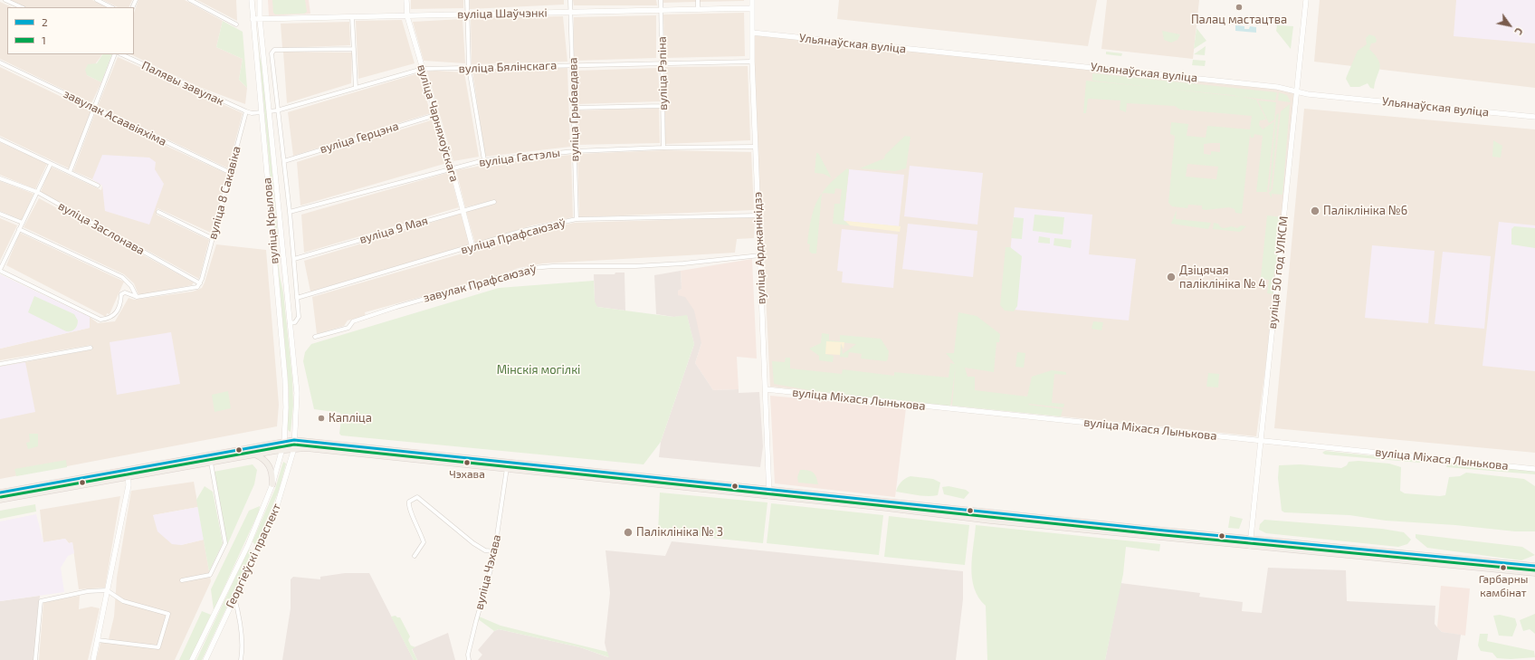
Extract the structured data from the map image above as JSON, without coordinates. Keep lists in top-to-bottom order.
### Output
{
  "streets": {
    "main road": [
      "вуліца Шаўчэнкі",
      "Ульянаўская вуліца",
      "вуліца Чарняхоўскага",
      "вуліца Крылова",
      "вуліца Арджанікідзэ",
      "вуліца 50 год УЛКСМ",
      "вуліца Міхася Лынькова",
      "Георгіеўскі праспект"
    ],
    "street": [
      "вуліца Бялінскага",
      "вуліца Рэпіна",
      "Палявы завулак",
      "вуліца Грыбаедава",
      "завулак Асаавіяхіма",
      "вуліца Герцэна",
      "вуліца Гастэлы",
      "вуліца 8 Сакавіка",
      "вуліца Заслонава",
      "вуліца 9 Мая",
      "вуліца Прафсаюзаў",
      "завулак Прафсаюзаў",
      "вуліца Чэхава"
    ]
  },
  "crossings": [
    ["вуліца Шаўчэнкі", "вуліца Рэпіна"],
    ["вуліца Шаўчэнкі", "вуліца Грыбаедава"],
    ["вуліца Шаўчэнкі", "вуліца Чарняхоўскага"],
    ["вуліца Шаўчэнкі", "вуліца Крылова"],
    ["вуліца Шаўчэнкі", "вуліца Арджанікідзэ"],
    ["Ульянаўская вуліца", "вуліца Арджанікідзэ"],
    ["Ульянаўская вуліца", "вуліца 50 год УЛКСМ"],
    ["вуліца Бялінскага", "вуліца Рэпіна"],
    ["вуліца Бялінскага", "вуліца Грыбаедава"],
    ["вуліца Бялінскага", "вуліца Чарняхоўскага"],
    ["вуліца Бялінскага", "вуліца Крылова"],
    ["вуліца Бялінскага", "вуліца Арджанікідзэ"],
    ["вуліца Рэпіна", "вуліца Гастэлы"],
    ["Палявы завулак", "вуліца 8 Сакавіка"],
    ["вуліца Грыбаедава", "вуліца Гастэлы"],
    ["вуліца Грыбаедава", "вуліца Прафсаюзаў"],
    ["завулак Асаавіяхіма", "вуліца 8 Сакавіка"],
    ["вуліца Чарняхоўскага", "вуліца Герцэна"],
    ["вуліца Чарняхоўскага", "вуліца Гастэлы"],
    ["вуліца Чарняхоўскага", "вуліца 9 Мая"],
    ["вуліца Чарняхоўскага", "вуліца Прафсаюзаў"],
    ["вуліца Гастэлы", "вуліца Арджанікідзэ"],
    ["вуліца 8 Сакавіка", "вуліца Заслонава"],
    ["вуліца Крылова", "Георгіеўскі праспект"],
    ["вуліца Прафсаюзаў", "вуліца Арджанікідзэ"],
    ["вуліца Арджанікідзэ", "завулак Прафсаюзаў"],
    ["вуліца Арджанікідзэ", "вуліца Міхася Лынькова"],
    ["вуліца 50 год УЛКСМ", "вуліца Міхася Лынькова"]
  ],
  "parks": ["Мінскія могілкі"],
  "places": [
    "Палац мастацтва",
    "Паліклініка №6",
    "Дзіцячая паліклініка № 4",
    "Капліца",
    "Чэхава",
    "Паліклініка № 3",
    "Гарбарны камбінат"
  ],
  "lines": ["transit line 2", "transit line 1"],
  "legend": ["2", "1"],
  "north": "bottom right"
}
